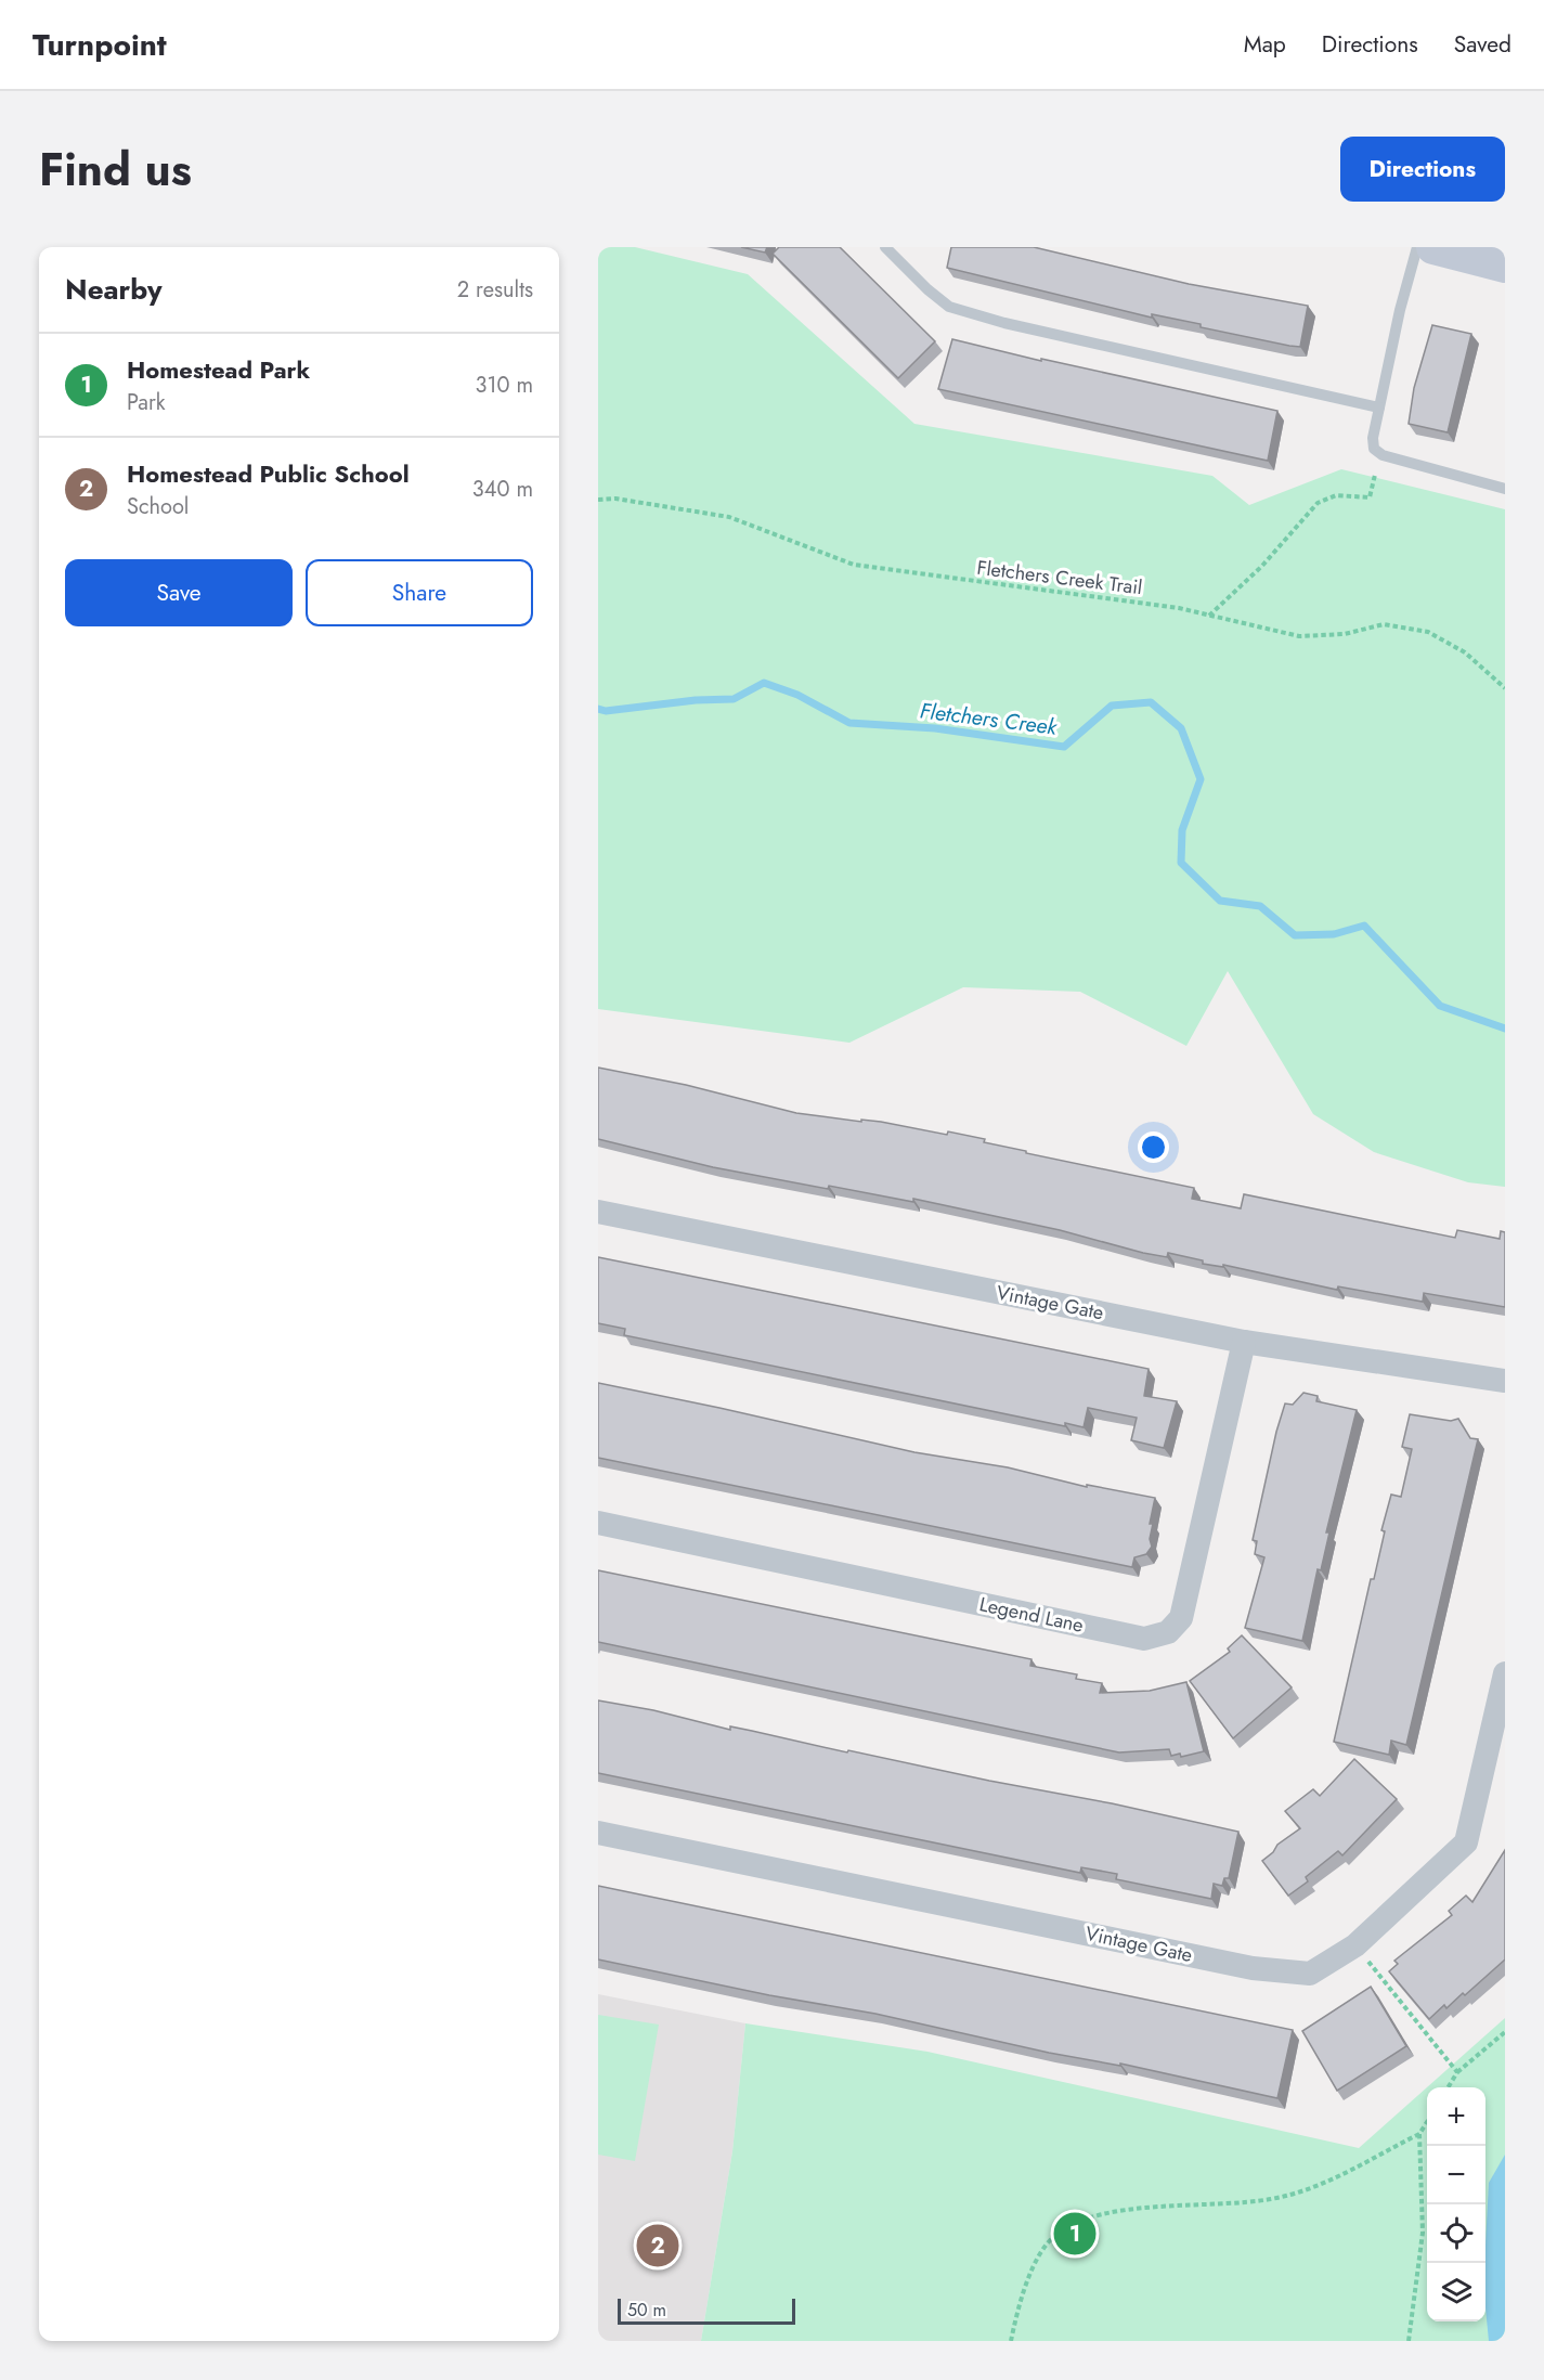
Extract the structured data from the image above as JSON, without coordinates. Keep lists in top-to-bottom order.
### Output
{
  "streets": {
    "street": ["Vintage Gate", "Legend Lane"],
    "path": ["Fletchers Creek Trail"]
  },
  "crossings": [
    ["Vintage Gate", "Legend Lane"]
  ],
  "water": ["Fletchers Creek"],
  "scale_bar": "50 m",
  "page": {
    "header": "Turnpoint",
    "nav": ["Map", "Directions", "Saved"],
    "title": "Find us",
    "buttons": [
      "Directions",
      ["Save", "Share"]
    ],
    "heading": ["Nearby", "2 results"],
    "list": [
      {
        "mark": "1",
        "name": "Homestead Park",
        "note": "Park",
        "value": "310 m"
      },
      {
        "mark": "2",
        "name": "Homestead Public School",
        "note": "School",
        "value": "340 m"
      }
    ],
    "map_buttons": ["+", "−"],
    "pins": ["1", "2"],
    "scale": "50 m"
  }
}
